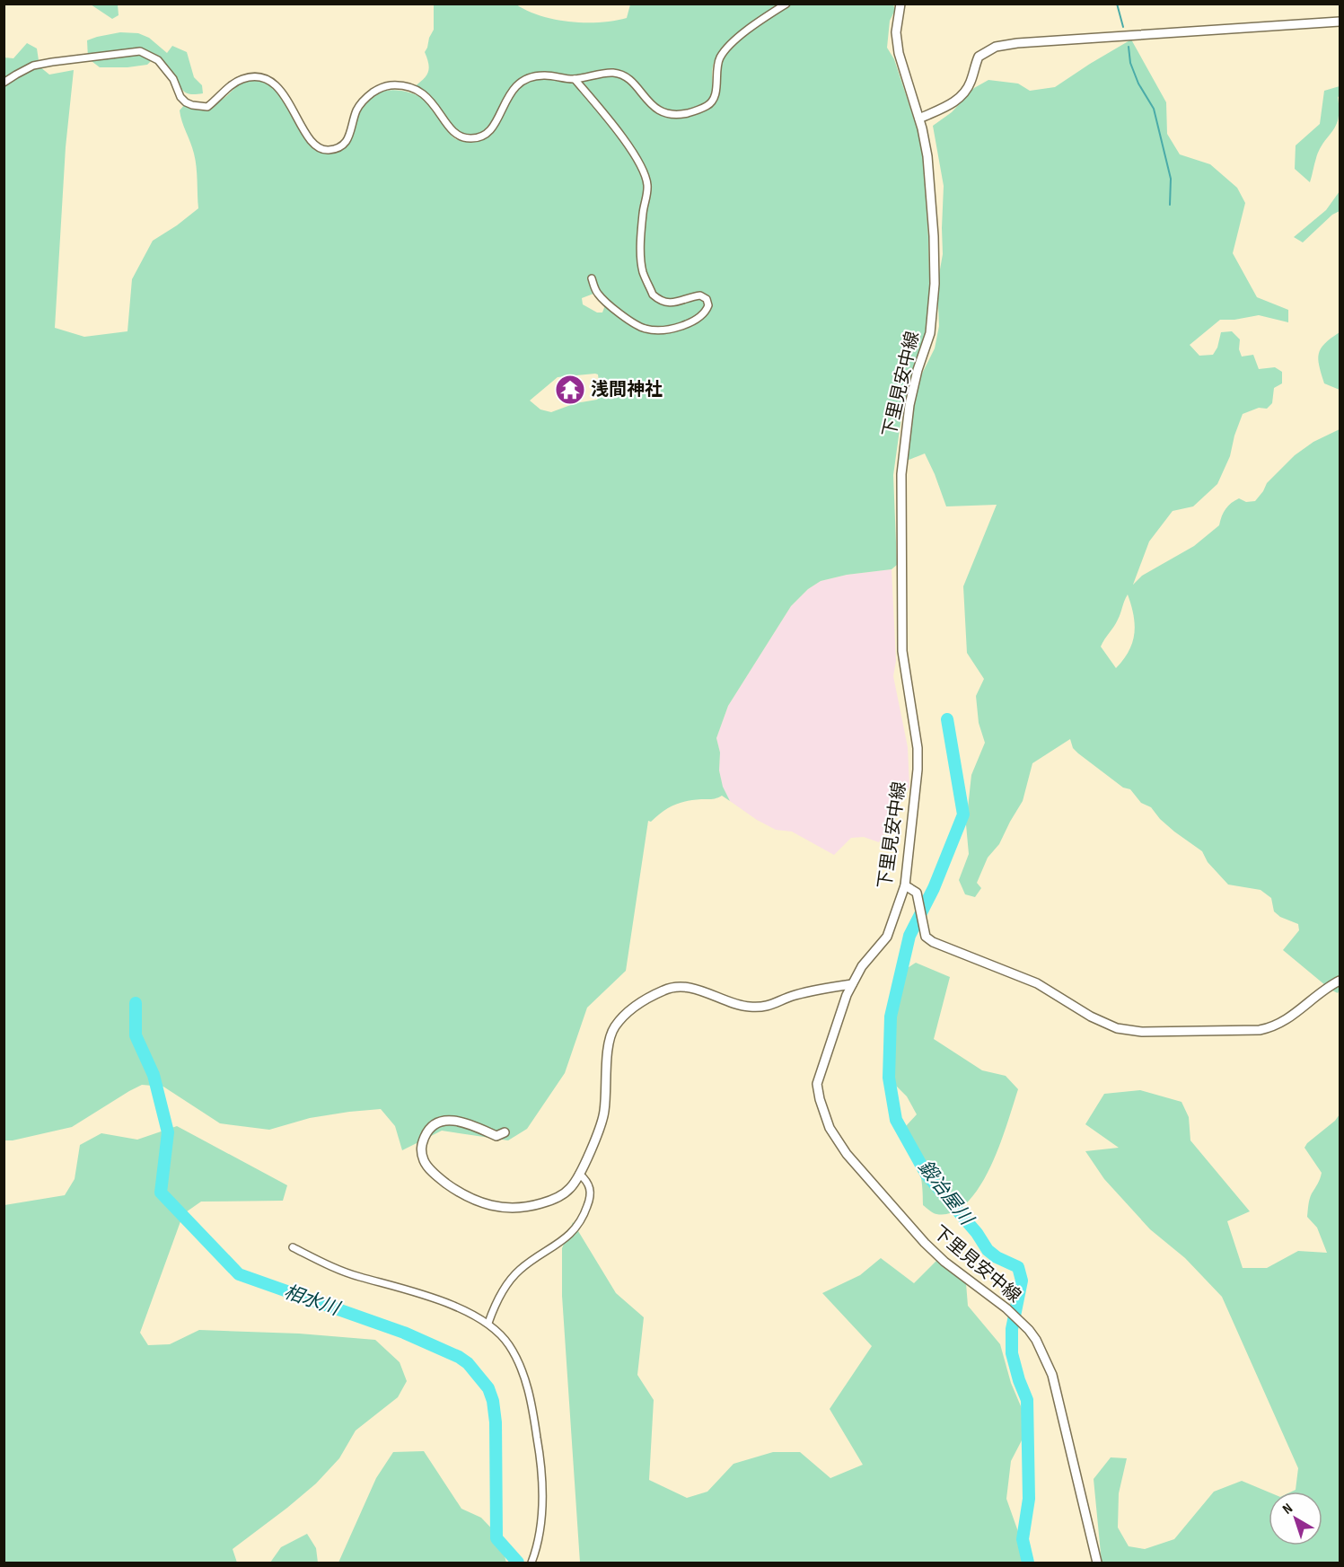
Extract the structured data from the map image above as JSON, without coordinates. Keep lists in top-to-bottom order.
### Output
{
  "streets": {
    "main road": ["下里見安中線"]
  },
  "water": ["鍛冶屋川", "相水川"],
  "places": {
    "temple": ["浅間神社"]
  },
  "north": "top left"
}
